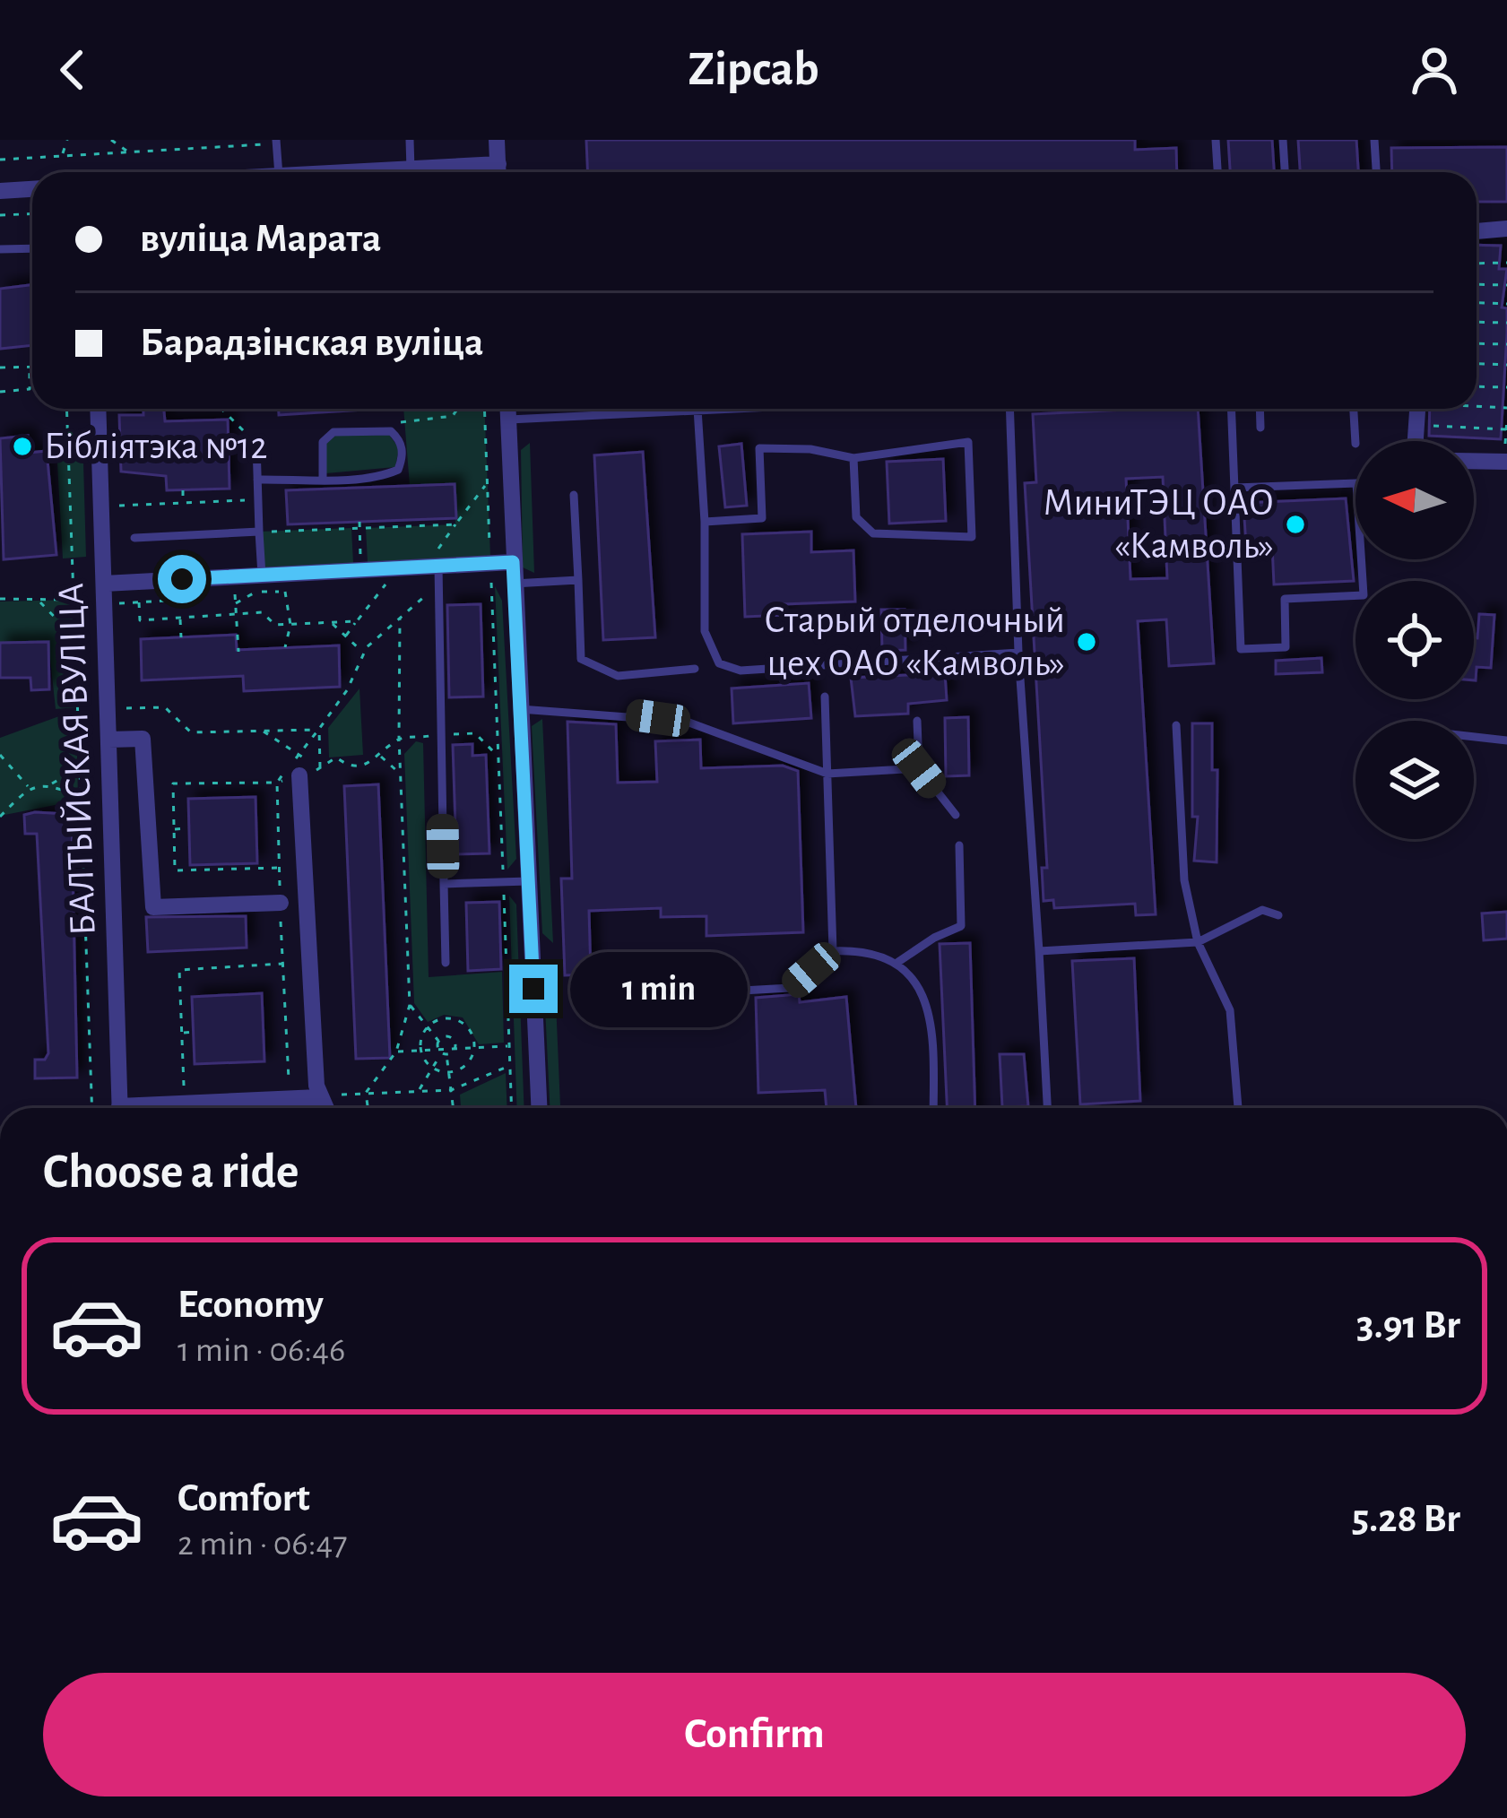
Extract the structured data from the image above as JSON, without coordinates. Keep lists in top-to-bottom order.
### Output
{
  "streets": {
    "street": ["БАЛТЫЙСКАЯ ВУЛІЦА"]
  },
  "places": ["Бібліятэка №12", "МиниТЭЦ ОАО «Камволь»", "Старый отделочный цех ОАО «Камволь»"],
  "north": "left",
  "page": {
    "header": "Zipcab",
    "banner": ["вуліца Марата", "Барадзінская вуліца"],
    "bubble": "1 min",
    "heading": "Choose a ride",
    "list": [
      {
        "name": "Economy",
        "note": "1 min · 06:46",
        "value": "3.91 Br"
      },
      {
        "name": "Comfort",
        "note": "2 min · 06:47",
        "value": "5.28 Br"
      }
    ],
    "buttons": "Confirm"
  }
}
